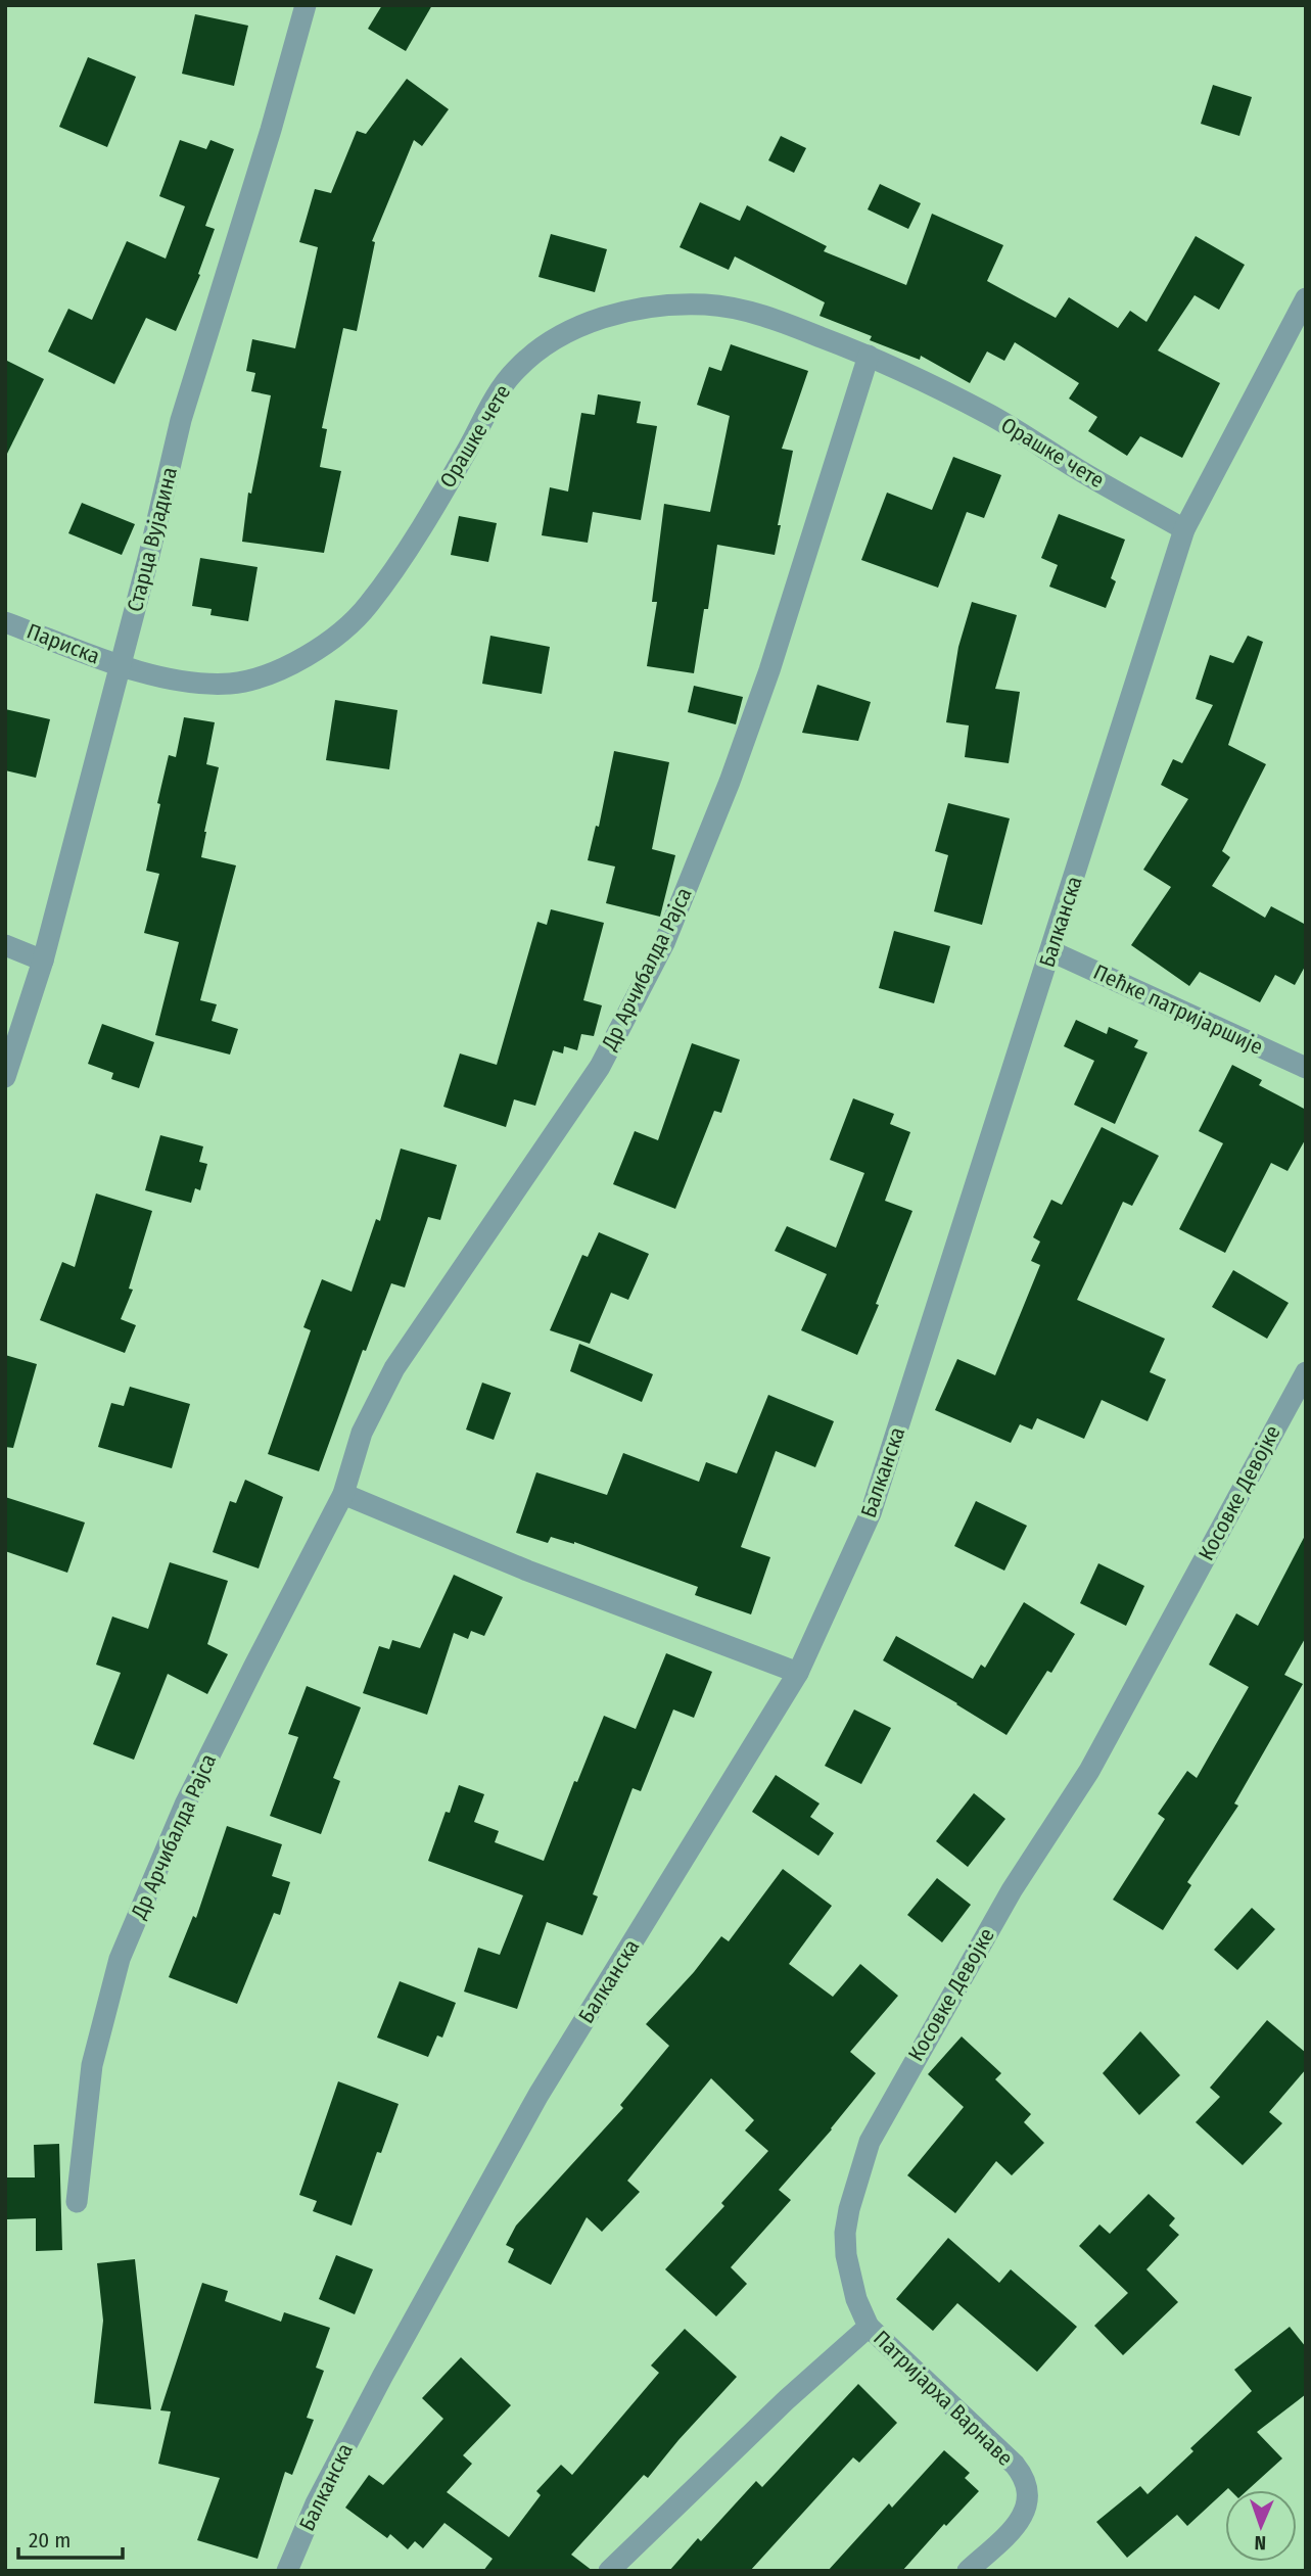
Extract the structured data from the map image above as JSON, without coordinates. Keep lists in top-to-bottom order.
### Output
{
  "streets": {
    "street": [
      "Орашке чете",
      "Старца Вујадина",
      "Париска",
      "Балканска",
      "Др Арчибалда Рајса",
      "Пећке патријаршије",
      "Косовке Девојке",
      "Патријарха Варнаве"
    ]
  },
  "crossings": [
    ["Орашке чете", "Старца Вујадина"],
    ["Орашке чете", "Париска"],
    ["Орашке чете", "Балканска"],
    ["Орашке чете", "Др Арчибалда Рајса"],
    ["Старца Вујадина", "Париска"],
    ["Балканска", "Пећке патријаршије"],
    ["Косовке Девојке", "Патријарха Варнаве"]
  ],
  "scale_bar": "20 m",
  "north": "bottom"
}
